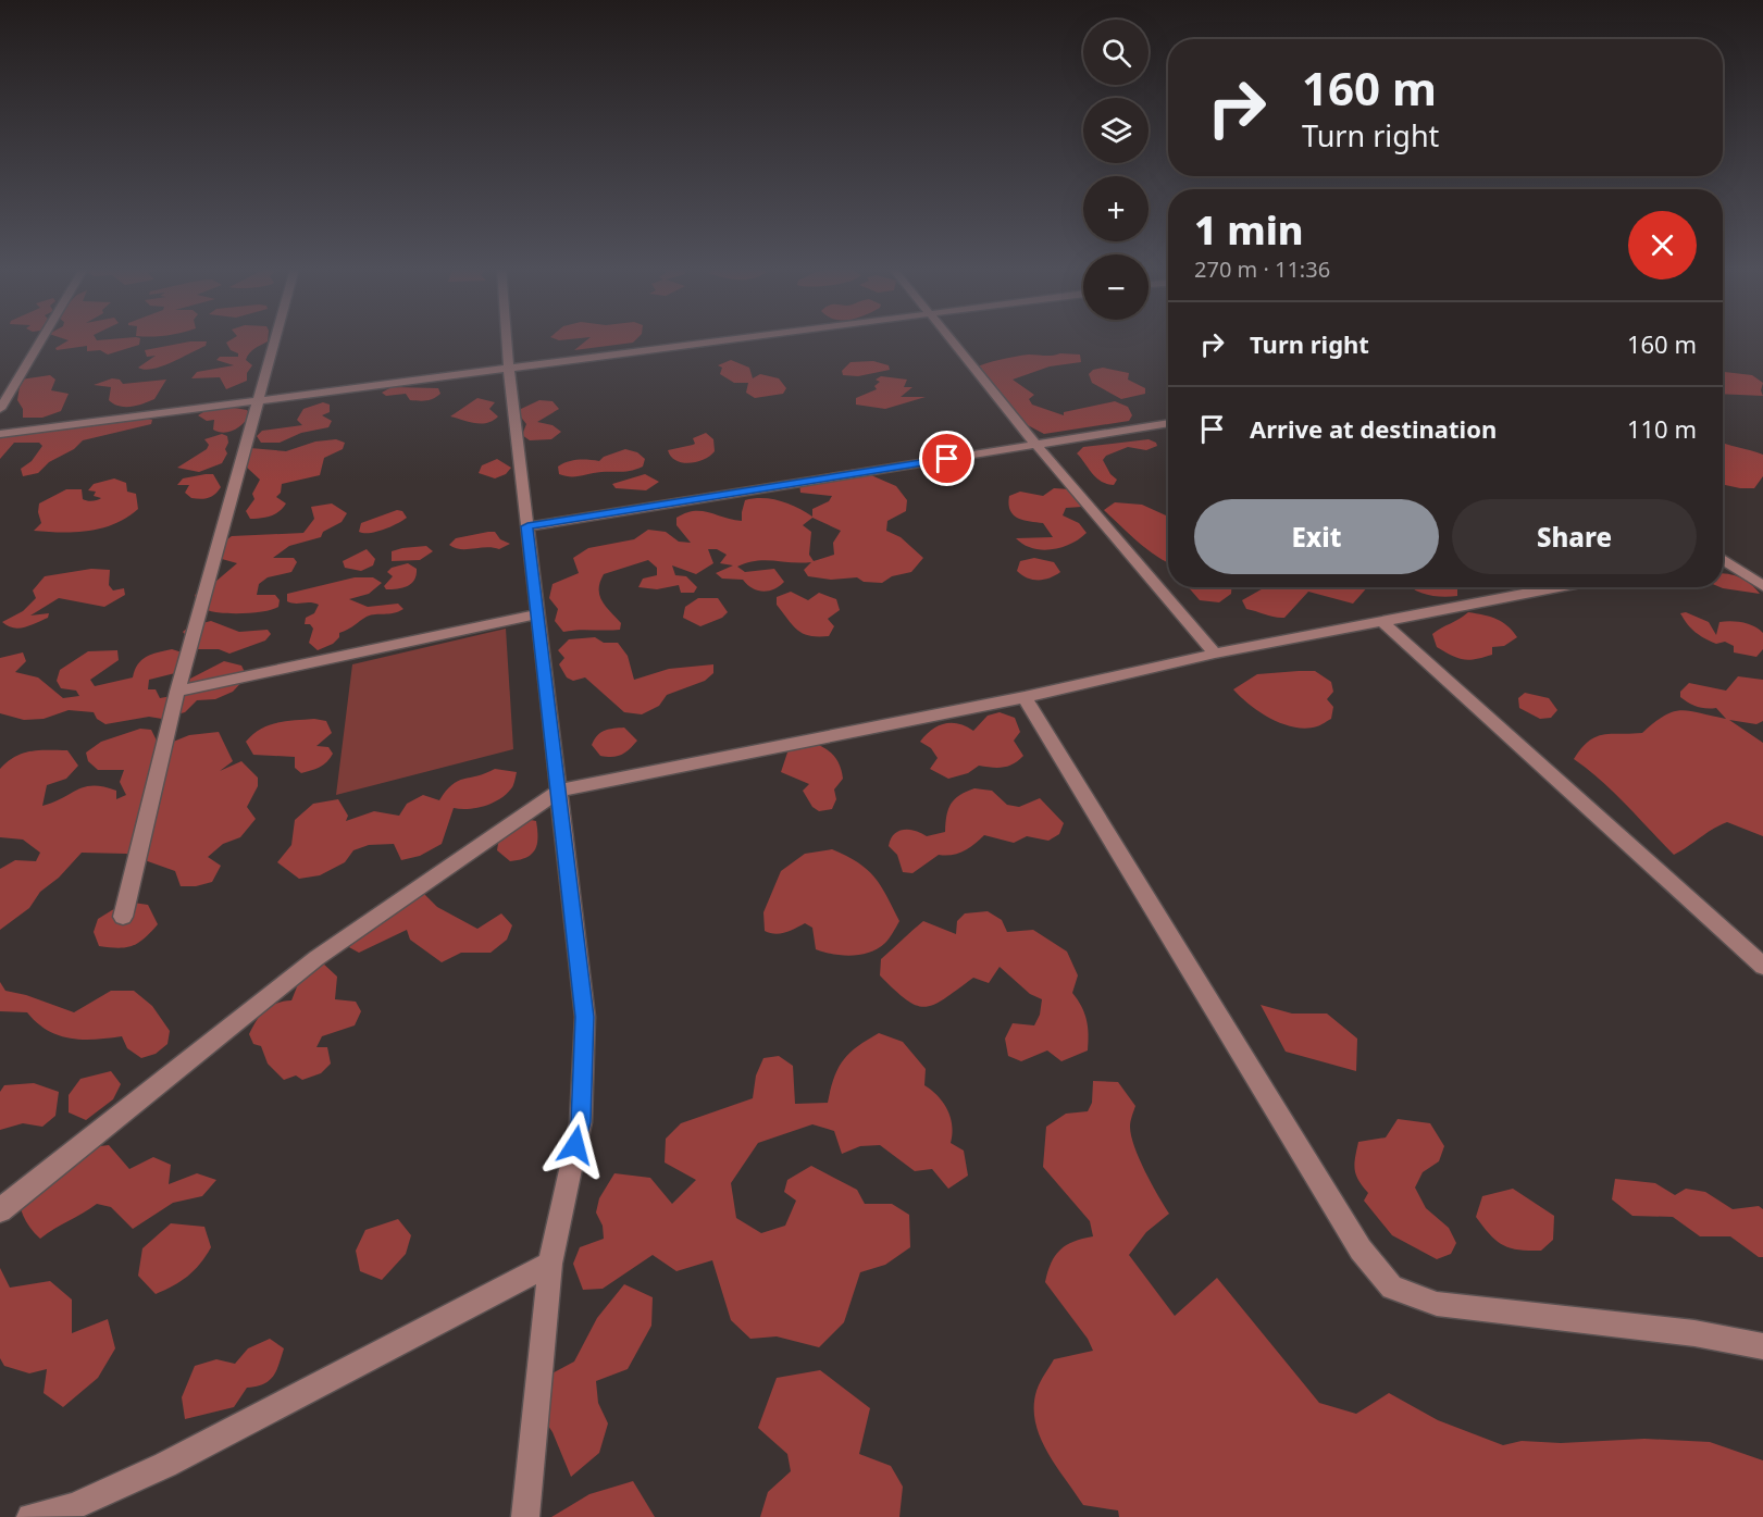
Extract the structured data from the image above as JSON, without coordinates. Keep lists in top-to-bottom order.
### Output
{
  "page": {
    "map_buttons": ["+", "−"],
    "turn": ["160 m", "Turn right"],
    "heading": ["1 min", "270 m · 11:36"],
    "list": [
      {
        "name": "Turn right",
        "value": "160 m"
      },
      {
        "name": "Arrive at destination",
        "value": "110 m"
      }
    ],
    "buttons": ["Exit", "Share"]
  }
}
